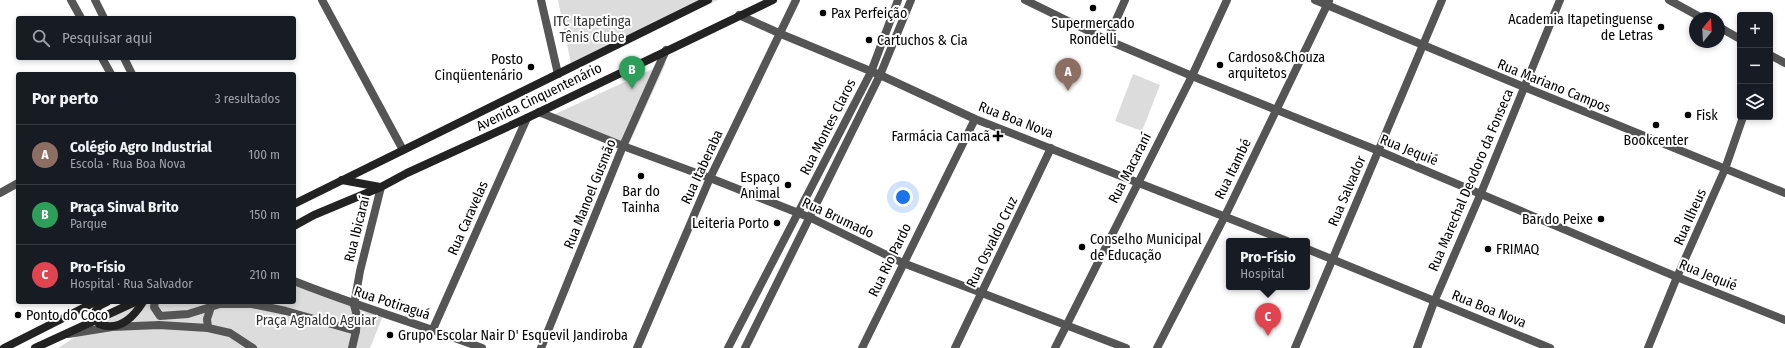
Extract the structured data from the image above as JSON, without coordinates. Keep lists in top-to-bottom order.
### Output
{
  "streets": {
    "main road": ["Avenida Cinquentenário"],
    "street": [
      "Rua Mariano Campos",
      "Rua Boa Nova",
      "Rua Montes Claros",
      "Rua Jequié",
      "Rua Itaberaba",
      "Rua Macaraní",
      "Rua Itambé",
      "Rua Marechal Deodoro da Fonseca",
      "Rua Salvador",
      "Rua Manoel Gusmão",
      "Rua Ilheus",
      "Rua Caravelas",
      "Rua Brumado",
      "Rua Ibicaraí",
      "Rua Osvaldo Cruz",
      "Rua Rio Pardo",
      "Rua Potiraguá"
    ]
  },
  "crossings": [
    ["Rua Mariano Campos", "Rua Itambé"],
    ["Rua Mariano Campos", "Rua Marechal Deodoro da Fonseca"],
    ["Rua Mariano Campos", "Rua Salvador"],
    ["Rua Mariano Campos", "Rua Ilheus"],
    ["Avenida Cinquentenário", "Rua Boa Nova"],
    ["Avenida Cinquentenário", "Rua Manoel Gusmão"],
    ["Avenida Cinquentenário", "Rua Caravelas"],
    ["Avenida Cinquentenário", "Rua Brumado"],
    ["Avenida Cinquentenário", "Rua Ibicaraí"],
    ["Rua Boa Nova", "Rua Montes Claros"],
    ["Rua Boa Nova", "Rua Itaberaba"],
    ["Rua Boa Nova", "Rua Macaraní"],
    ["Rua Boa Nova", "Rua Itambé"],
    ["Rua Boa Nova", "Rua Marechal Deodoro da Fonseca"],
    ["Rua Boa Nova", "Rua Salvador"],
    ["Rua Boa Nova", "Rua Osvaldo Cruz"],
    ["Rua Boa Nova", "Rua Rio Pardo"],
    ["Rua Montes Claros", "Rua Brumado"],
    ["Rua Jequié", "Rua Macaraní"],
    ["Rua Jequié", "Rua Itambé"],
    ["Rua Jequié", "Rua Marechal Deodoro da Fonseca"],
    ["Rua Jequié", "Rua Salvador"],
    ["Rua Jequié", "Rua Ilheus"],
    ["Rua Itaberaba", "Rua Brumado"],
    ["Rua Macaraní", "Rua Brumado"],
    ["Rua Manoel Gusmão", "Rua Brumado"],
    ["Rua Caravelas", "Rua Potiraguá"],
    ["Rua Brumado", "Rua Osvaldo Cruz"],
    ["Rua Brumado", "Rua Rio Pardo"],
    ["Rua Ibicaraí", "Rua Potiraguá"]
  ],
  "parks": ["ITC Itapetinga Tênis Clube", "Praça Agnaldo Aguiar"],
  "places": {
    "other": [
      "Supermercado Rondelli",
      "Pax Perfeição",
      "Academia Itapetinguense de Letras",
      "Cartuchos & Cia",
      "Cardoso&Chouza arquitetos",
      "Posto Cinqüentenário",
      "Fisk",
      "Bookcenter",
      "Bar do Tainha",
      "Espaço Animal",
      "Bar do Peixe",
      "Leiteria Porto",
      "Conselho Municipal de Educação",
      "FRIMAQ",
      "Ponto do Coco",
      "Grupo Escolar Nair D' Esquevil Jandiroba"
    ],
    "health": ["Farmácia Camacã"]
  },
  "north": "top",
  "page": {
    "map_buttons": ["+", "−"],
    "search": "Pesquisar aqui",
    "pins": ["B", "A", "C"],
    "heading": ["Por perto", "3 resultados"],
    "list": [
      {
        "mark": "A",
        "name": "Colégio Agro Industrial",
        "note": "Escola · Rua Boa Nova",
        "value": "100 m"
      },
      {
        "mark": "B",
        "name": "Praça Sinval Brito",
        "note": "Parque",
        "value": "150 m"
      },
      {
        "mark": "C",
        "name": "Pro-Físio",
        "note": "Hospital · Rua Salvador",
        "value": "210 m"
      }
    ],
    "popup": ["Pro-Físio", "Hospital"]
  }
}
